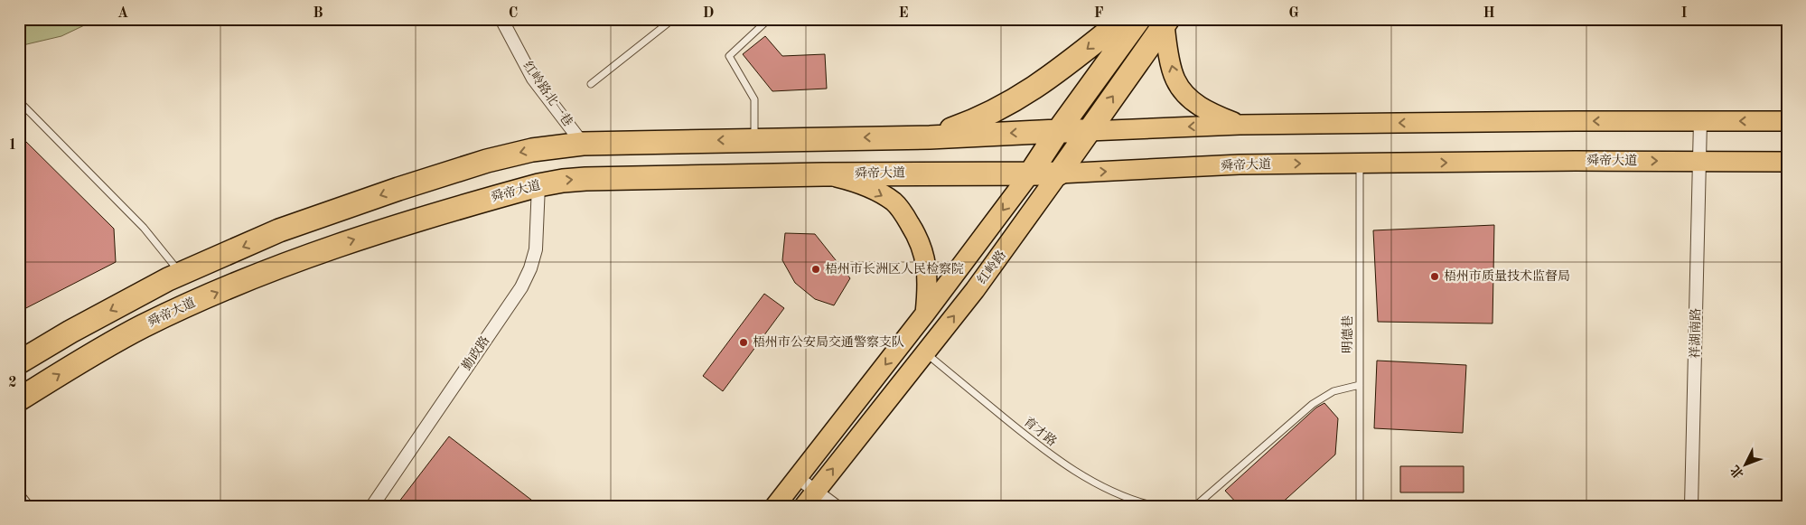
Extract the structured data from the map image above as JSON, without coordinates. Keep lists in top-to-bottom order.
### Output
{
  "streets": {
    "highway": ["舜帝大道", "红岭路"],
    "street": ["红岭路北一巷", "祥湖南路", "勤政路"],
    "lane": ["明德巷", "育才路"]
  },
  "crossings": [
    ["舜帝大道", "红岭路"],
    ["舜帝大道", "祥湖南路"],
    ["舜帝大道", "明德巷"],
    ["舜帝大道", "勤政路"],
    ["红岭路", "育才路"]
  ],
  "places": ["梧州市长洲区人民检察院", "梧州市质量技术监督局", "梧州市公安局交通警察支队"],
  "north": "bottom left",
  "grid": {
    "columns": [
      "A",
      "B",
      "C",
      "D",
      "E",
      "F",
      "G",
      "H",
      "I"
    ],
    "rows": ["1", "2"]
  }
}
